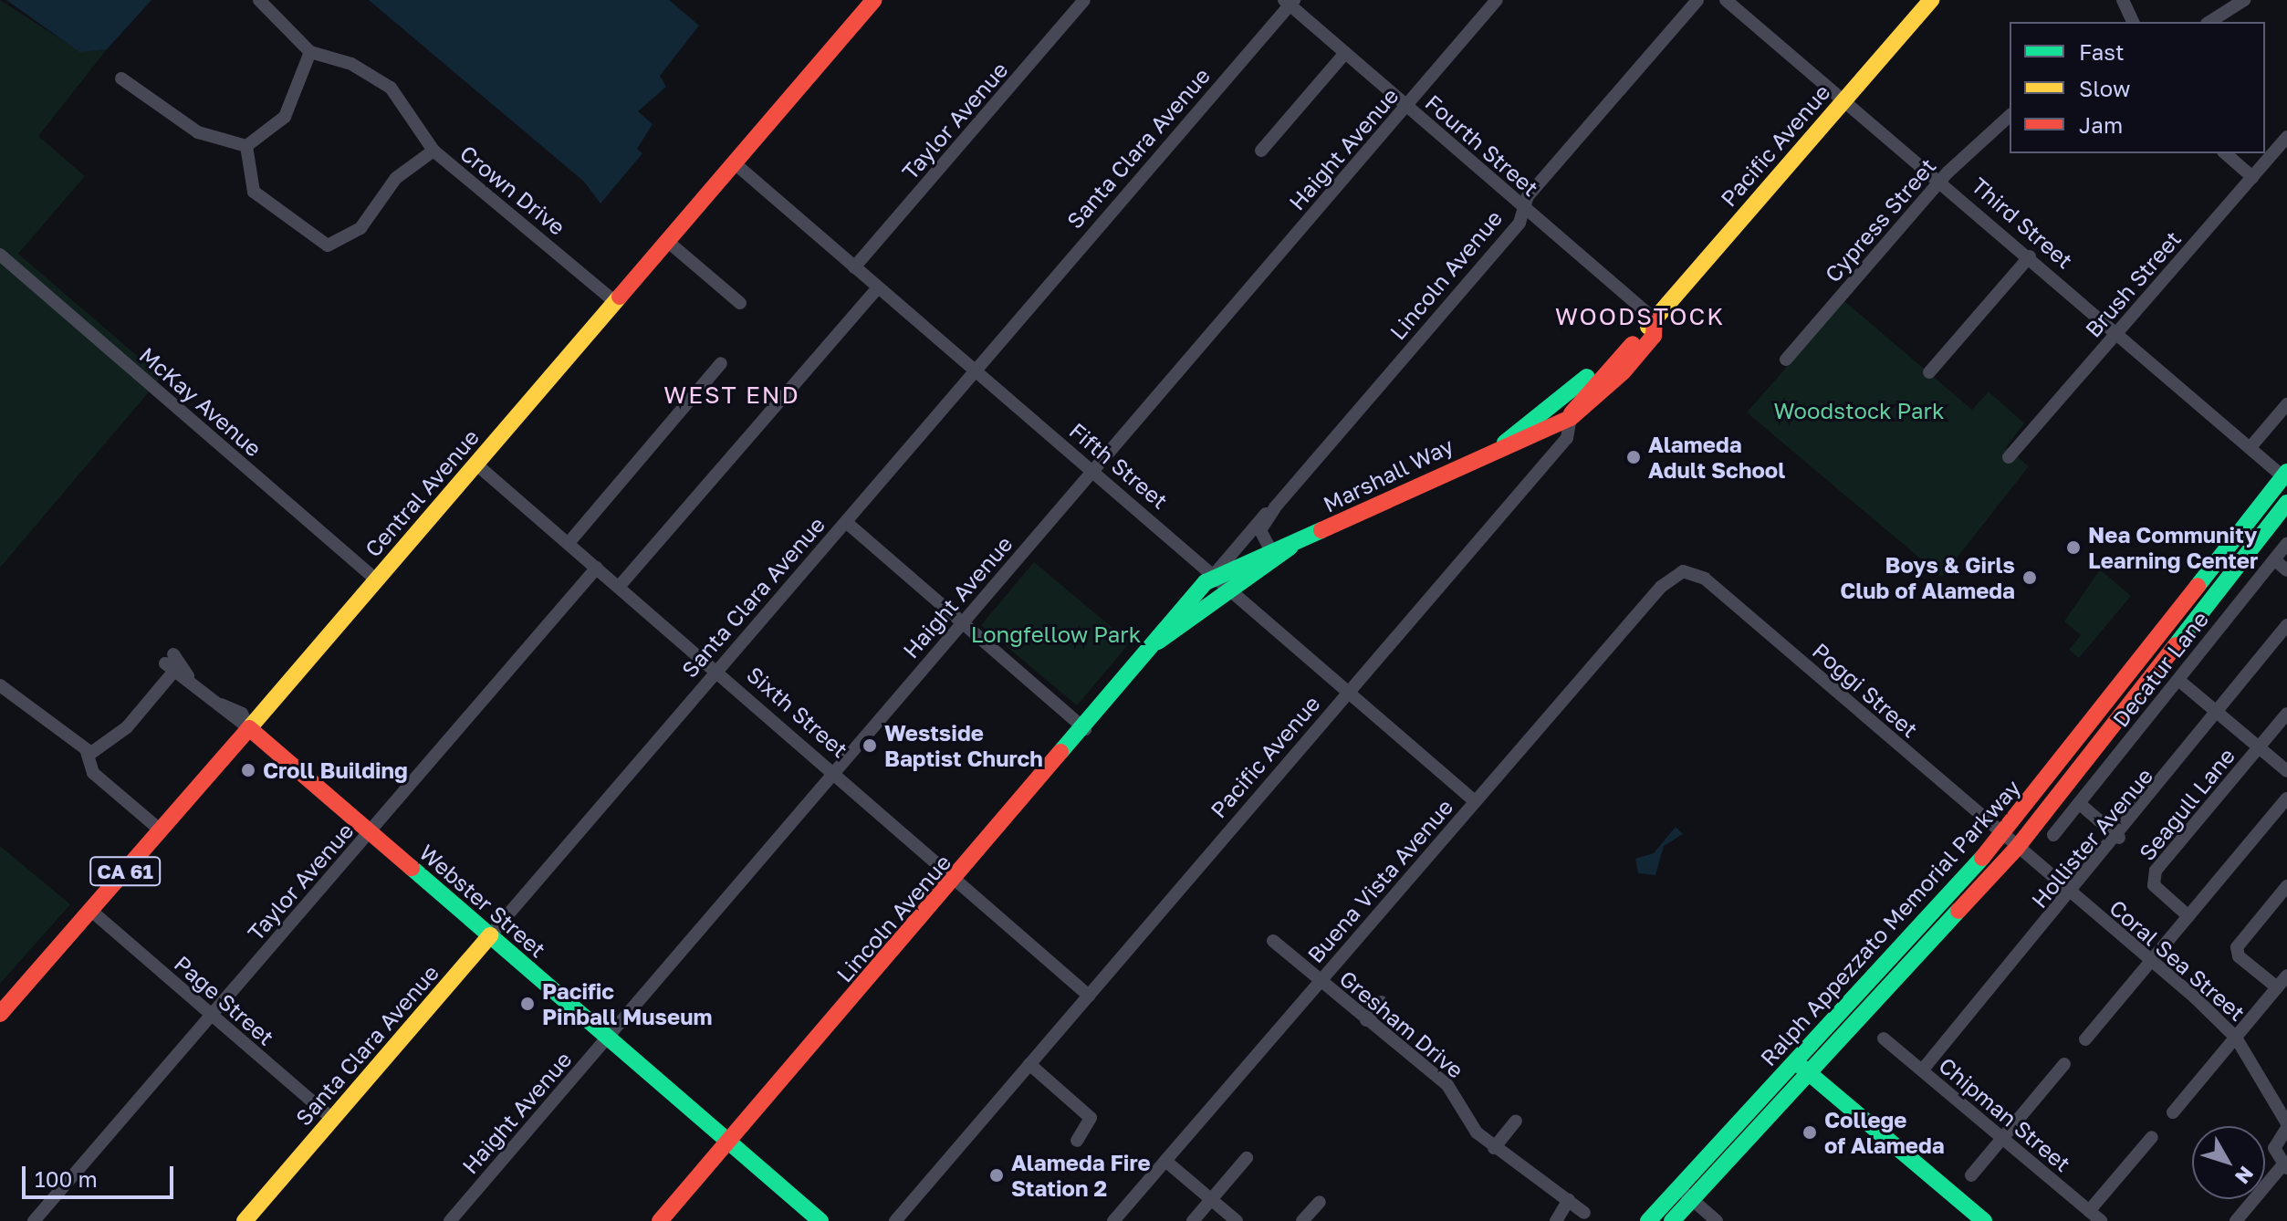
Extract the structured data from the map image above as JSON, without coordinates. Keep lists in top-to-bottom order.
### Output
{
  "streets": {
    "street": [
      "Taylor Avenue",
      "Fourth Street",
      "Pacific Avenue",
      "Santa Clara Avenue",
      "Haight Avenue",
      "Crown Drive",
      "Cypress Street",
      "Third Street",
      "Lincoln Avenue",
      "Brush Street",
      "McKay Avenue",
      "Fifth Street",
      "Marshall Way",
      "Central Avenue",
      "Decatur Lane",
      "Poggi Street",
      "Sixth Street",
      "Seagull Lane",
      "Hollister Avenue",
      "CA 61",
      "Buena Vista Avenue",
      "Webster Street",
      "Ralph Appezzato Memorial Parkway",
      "Coral Sea Street",
      "Page Street",
      "Gresham Drive",
      "Chipman Street"
    ]
  },
  "crossings": [
    ["Taylor Avenue", "Fifth Street"],
    ["Taylor Avenue", "Sixth Street"],
    ["Taylor Avenue", "Webster Street"],
    ["Taylor Avenue", "Page Street"],
    ["Fourth Street", "Pacific Avenue"],
    ["Fourth Street", "Santa Clara Avenue"],
    ["Fourth Street", "Haight Avenue"],
    ["Fourth Street", "Lincoln Avenue"],
    ["Pacific Avenue", "Third Street"],
    ["Pacific Avenue", "Fifth Street"],
    ["Pacific Avenue", "Marshall Way"],
    ["Pacific Avenue", "Sixth Street"],
    ["Santa Clara Avenue", "Fifth Street"],
    ["Santa Clara Avenue", "Sixth Street"],
    ["Santa Clara Avenue", "Webster Street"],
    ["Santa Clara Avenue", "Page Street"],
    ["Haight Avenue", "Fifth Street"],
    ["Haight Avenue", "Sixth Street"],
    ["Haight Avenue", "Webster Street"],
    ["Crown Drive", "Central Avenue"],
    ["Cypress Street", "Third Street"],
    ["Third Street", "Brush Street"],
    ["Third Street", "Ralph Appezzato Memorial Parkway"],
    ["Lincoln Avenue", "Fifth Street"],
    ["Lincoln Avenue", "Marshall Way"],
    ["Lincoln Avenue", "Sixth Street"],
    ["Lincoln Avenue", "Webster Street"],
    ["McKay Avenue", "Central Avenue"],
    ["Fifth Street", "Marshall Way"],
    ["Fifth Street", "Central Avenue"],
    ["Fifth Street", "Buena Vista Avenue"],
    ["Central Avenue", "Sixth Street"],
    ["Central Avenue", "Webster Street"],
    ["Central Avenue", "Page Street"],
    ["Poggi Street", "Buena Vista Avenue"],
    ["Poggi Street", "Ralph Appezzato Memorial Parkway"],
    ["Poggi Street", "Coral Sea Street"],
    ["Hollister Avenue", "Coral Sea Street"],
    ["Hollister Avenue", "Chipman Street"],
    ["Buena Vista Avenue", "Gresham Drive"],
    ["Ralph Appezzato Memorial Parkway", "Coral Sea Street"]
  ],
  "districts": ["WOODSTOCK", "WEST END"],
  "parks": ["Woodstock Park", "Longfellow Park"],
  "places": [
    "Alameda Adult School",
    "Nea Community Learning Center",
    "Boys & Girls Club of Alameda",
    "Westside Baptist Church",
    "Croll Building",
    "Pacific Pinball Museum",
    "College of Alameda",
    "Alameda Fire Station 2"
  ],
  "legend": ["Fast", "Slow", "Jam"],
  "scale_bar": "100 m",
  "north": "bottom right"
}
